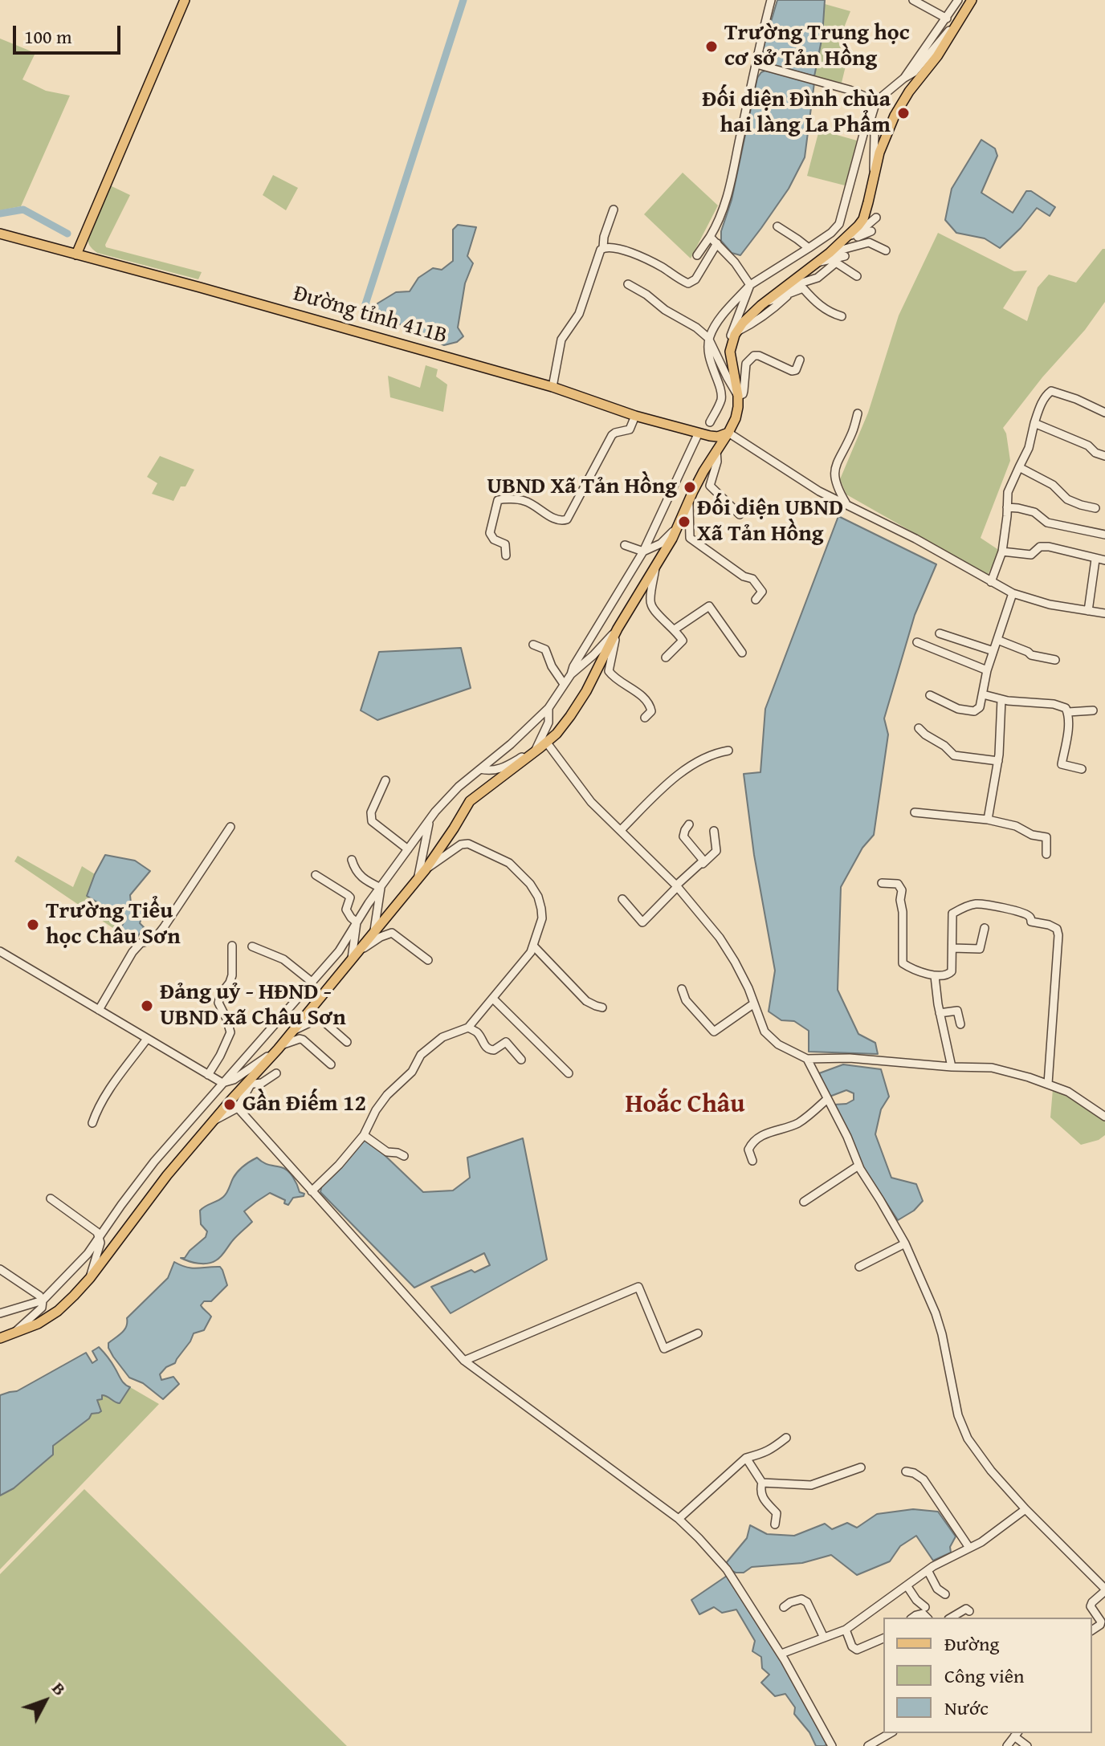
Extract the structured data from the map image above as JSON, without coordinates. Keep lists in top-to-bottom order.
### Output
{
  "streets": {
    "main road": ["Đường tỉnh 411B"]
  },
  "districts": ["Hoắc Châu"],
  "places": [
    "Trường Trung học cơ sở Tản Hồng",
    "Đối diện Đình chùa hai làng La Phẩm",
    "UBND Xã Tản Hồng",
    "Đối diện UBND Xã Tản Hồng",
    "Trường Tiểu học Châu Sơn",
    "Đảng uỷ - HĐND - UBND xã Châu Sơn",
    "Gần Điếm 12"
  ],
  "legend": ["Đường", "Công viên", "Nước"],
  "scale_bar": "100 m",
  "north": "top right"
}
